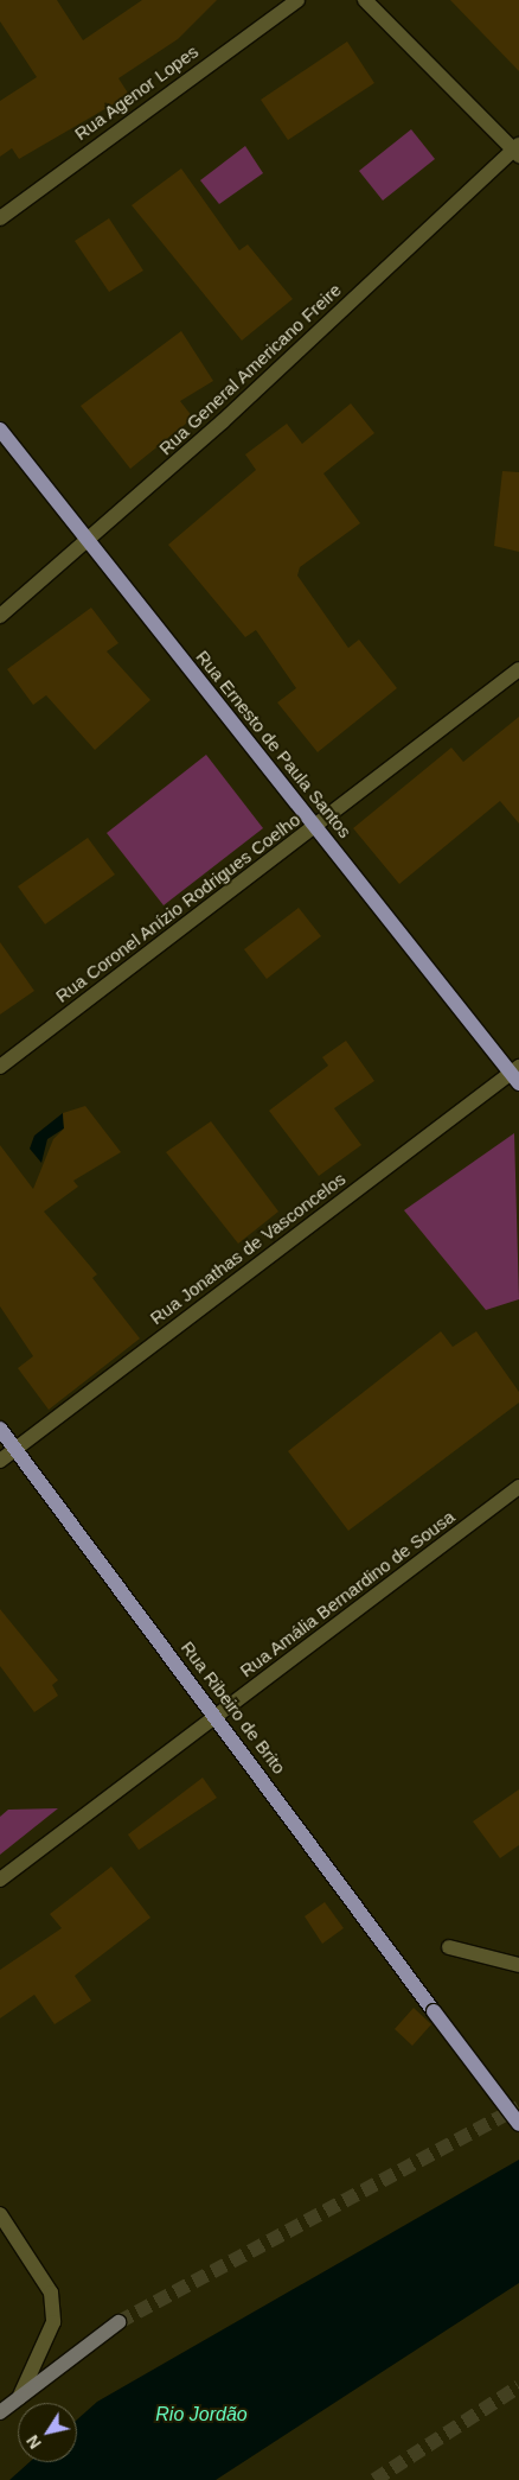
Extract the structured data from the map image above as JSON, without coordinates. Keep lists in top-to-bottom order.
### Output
{
  "streets": {
    "main road": ["Rua Ernesto de Paula Santos", "Rua Ribeiro de Brito"],
    "street": [
      "Rua Agenor Lopes",
      "Rua General Americano Freire",
      "Rua Coronel Anízio Rodrigues Coelho",
      "Rua Jonathas de Vasconcelos",
      "Rua Amália Bernardino de Sousa"
    ]
  },
  "crossings": [
    ["Rua General Americano Freire", "Rua Ernesto de Paula Santos"],
    ["Rua Ernesto de Paula Santos", "Rua Coronel Anízio Rodrigues Coelho"],
    ["Rua Ernesto de Paula Santos", "Rua Jonathas de Vasconcelos"],
    ["Rua Jonathas de Vasconcelos", "Rua Ribeiro de Brito"],
    ["Rua Amália Bernardino de Sousa", "Rua Ribeiro de Brito"]
  ],
  "water": ["Rio Jordão"],
  "north": "bottom left"
}
